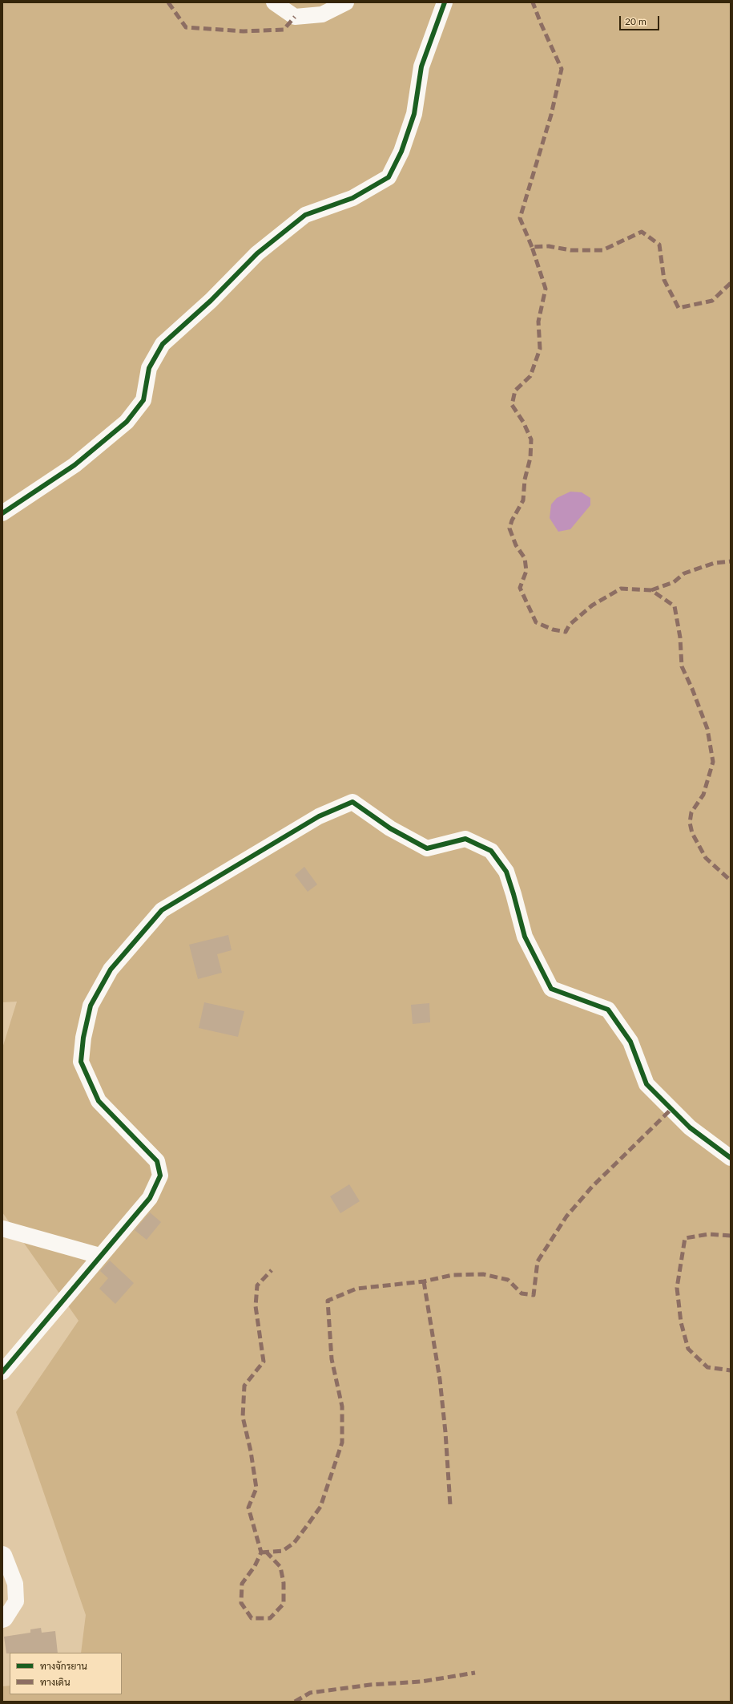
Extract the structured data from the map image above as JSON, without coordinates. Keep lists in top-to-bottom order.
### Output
{
  "legend": ["ทางจักรยาน", "ทางเดิน"],
  "scale_bar": "20 m"
}
